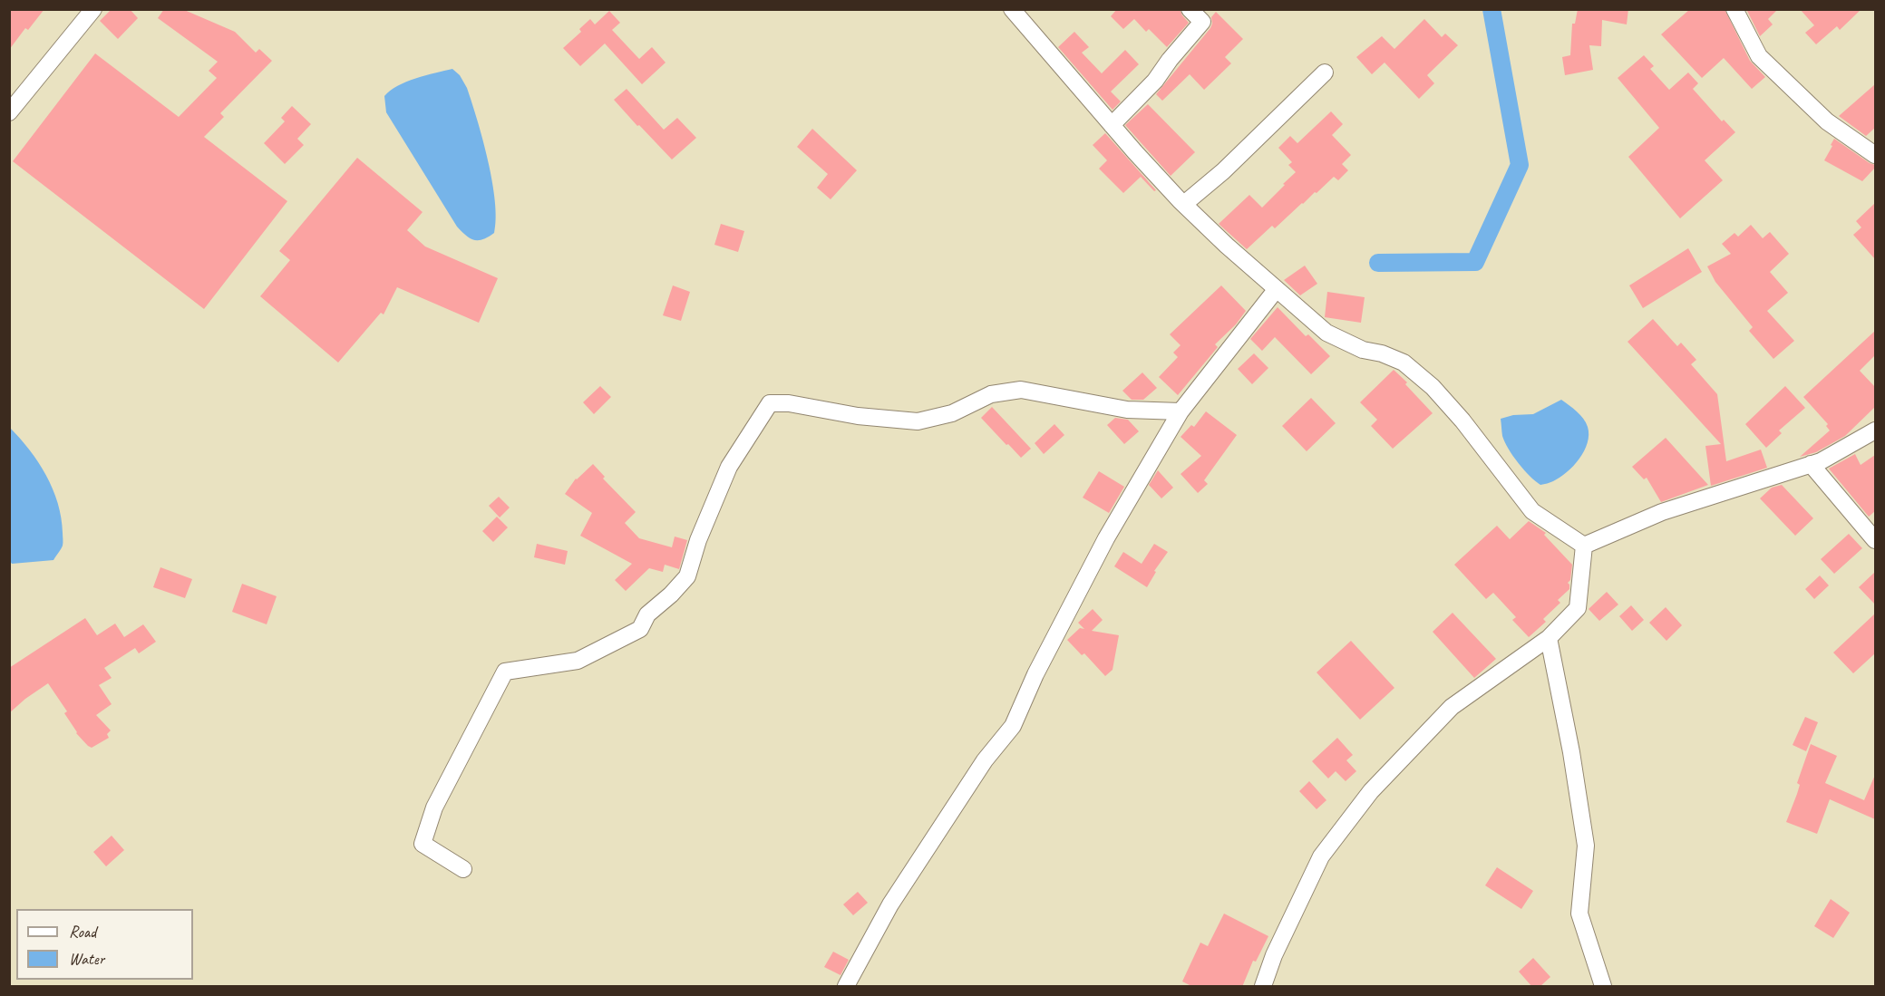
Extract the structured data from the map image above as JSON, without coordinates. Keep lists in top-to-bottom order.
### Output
{
  "legend": ["Road", "Water"]
}
